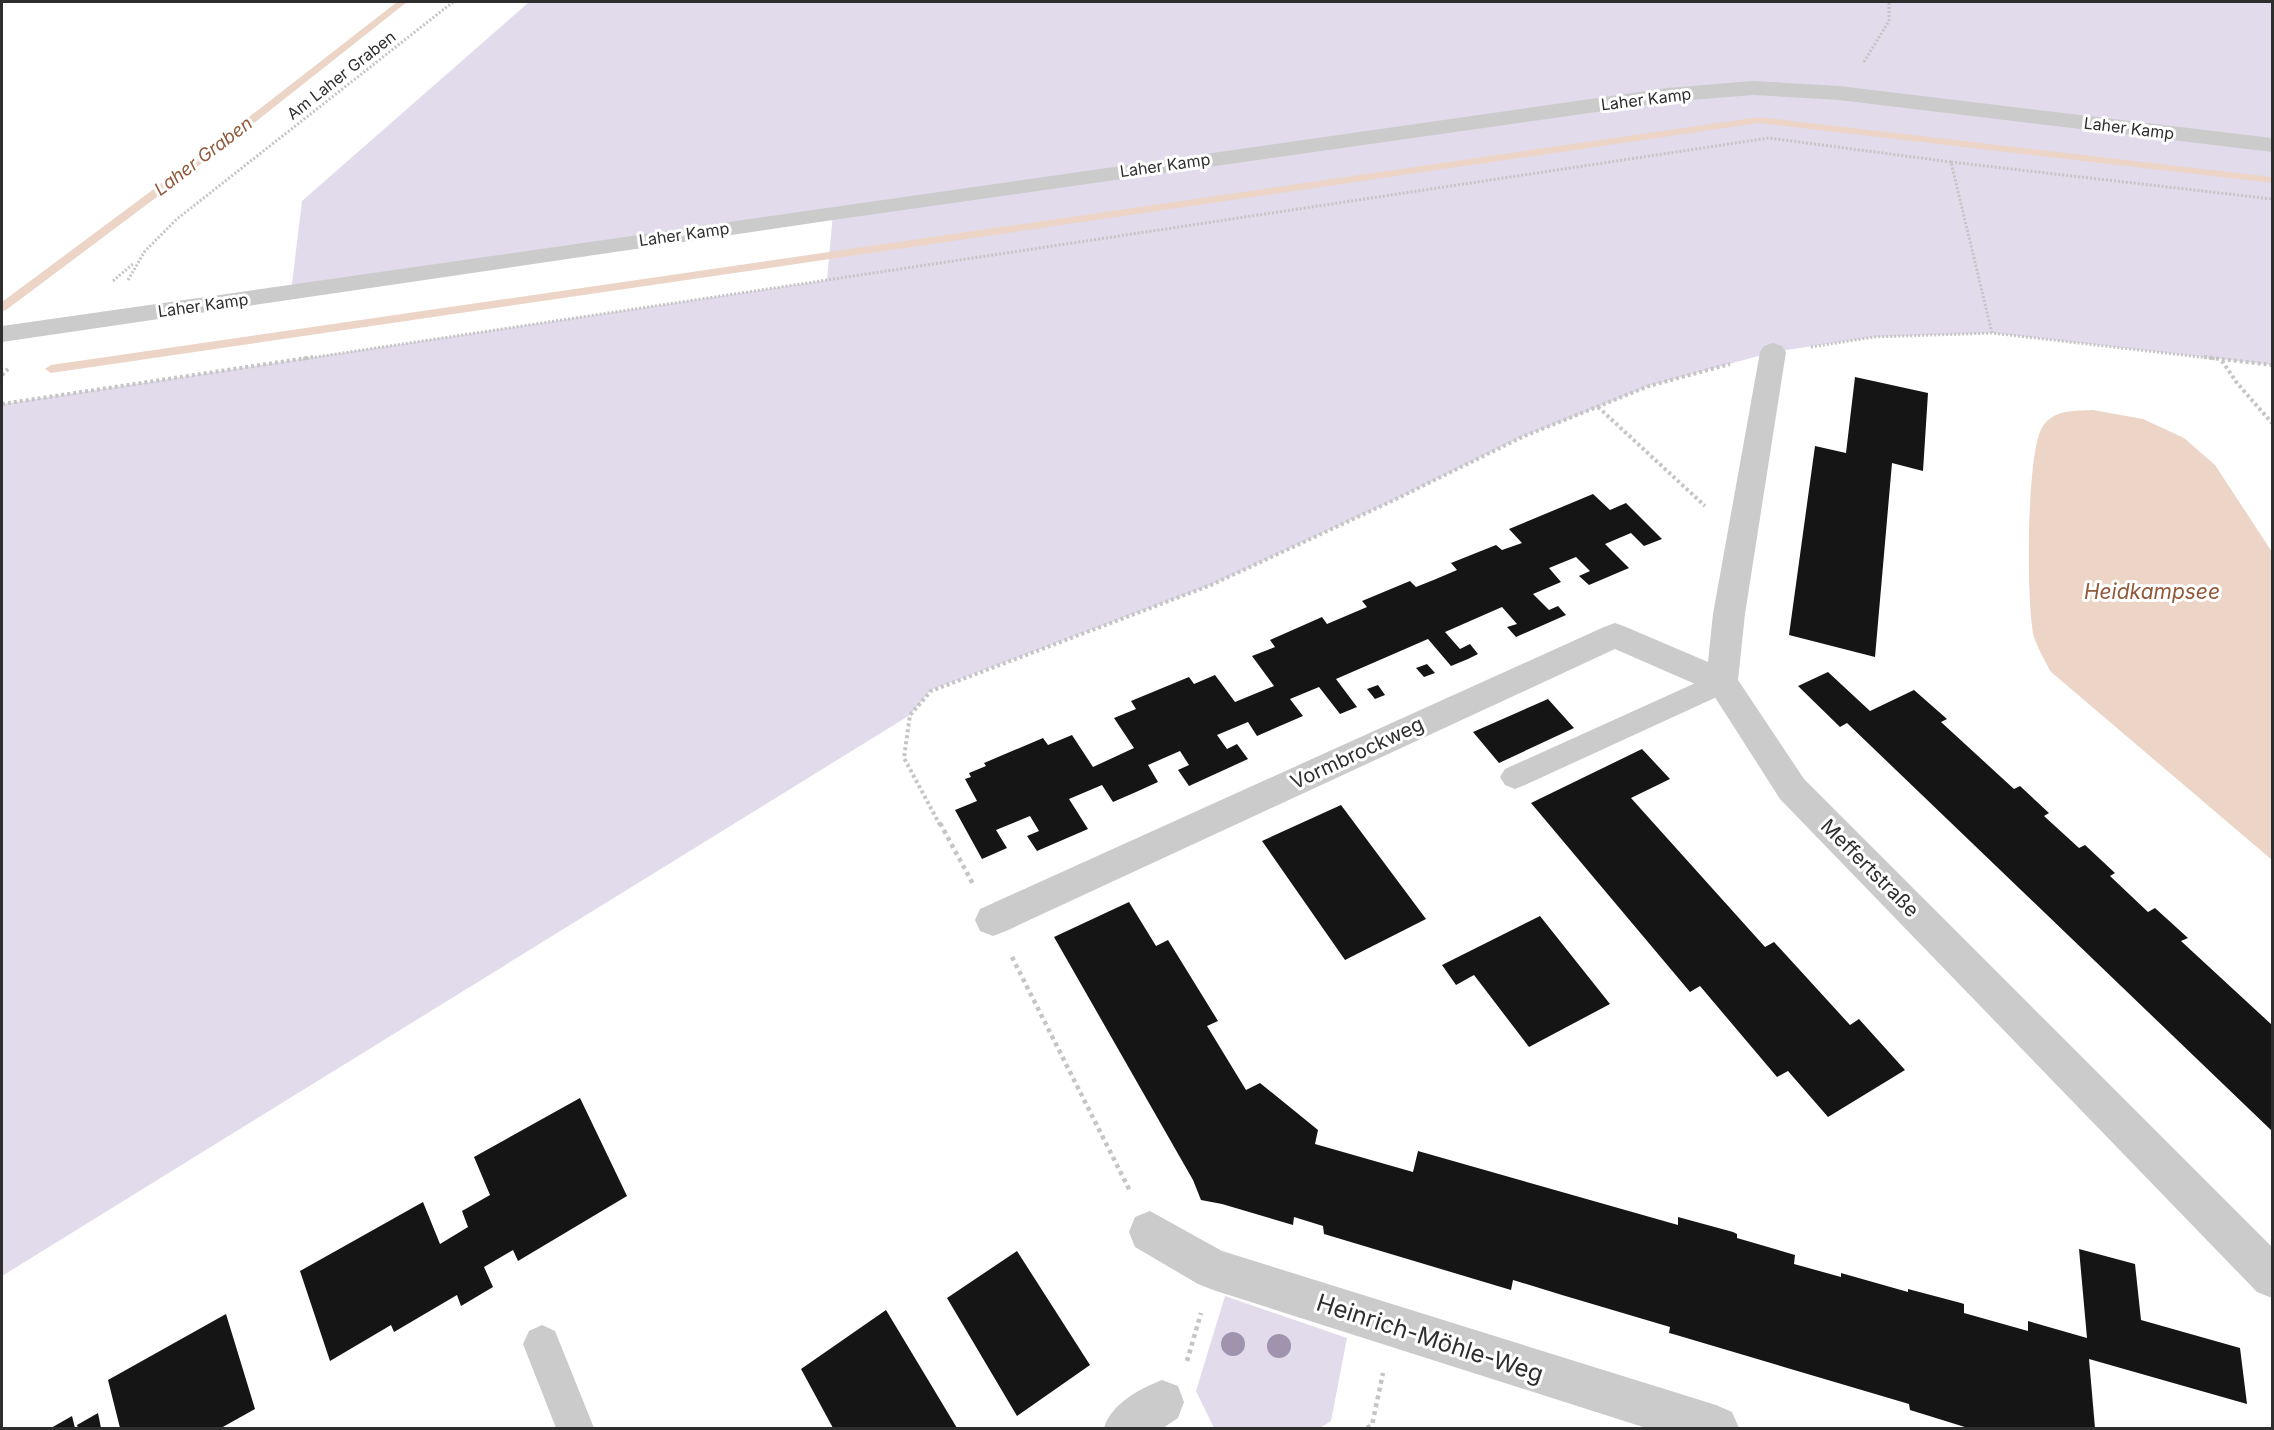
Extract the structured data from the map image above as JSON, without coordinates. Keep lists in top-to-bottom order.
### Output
{
  "streets": {
    "street": [
      "Laher Kamp",
      "Vormbrockweg",
      "Meffertstraße",
      "Heinrich-Möhle-Weg"
    ],
    "path": ["Am Laher Graben"]
  },
  "crossings": [
    ["Vormbrockweg", "Meffertstraße"]
  ],
  "water": ["Laher Graben", "Heidkampsee"]
}
